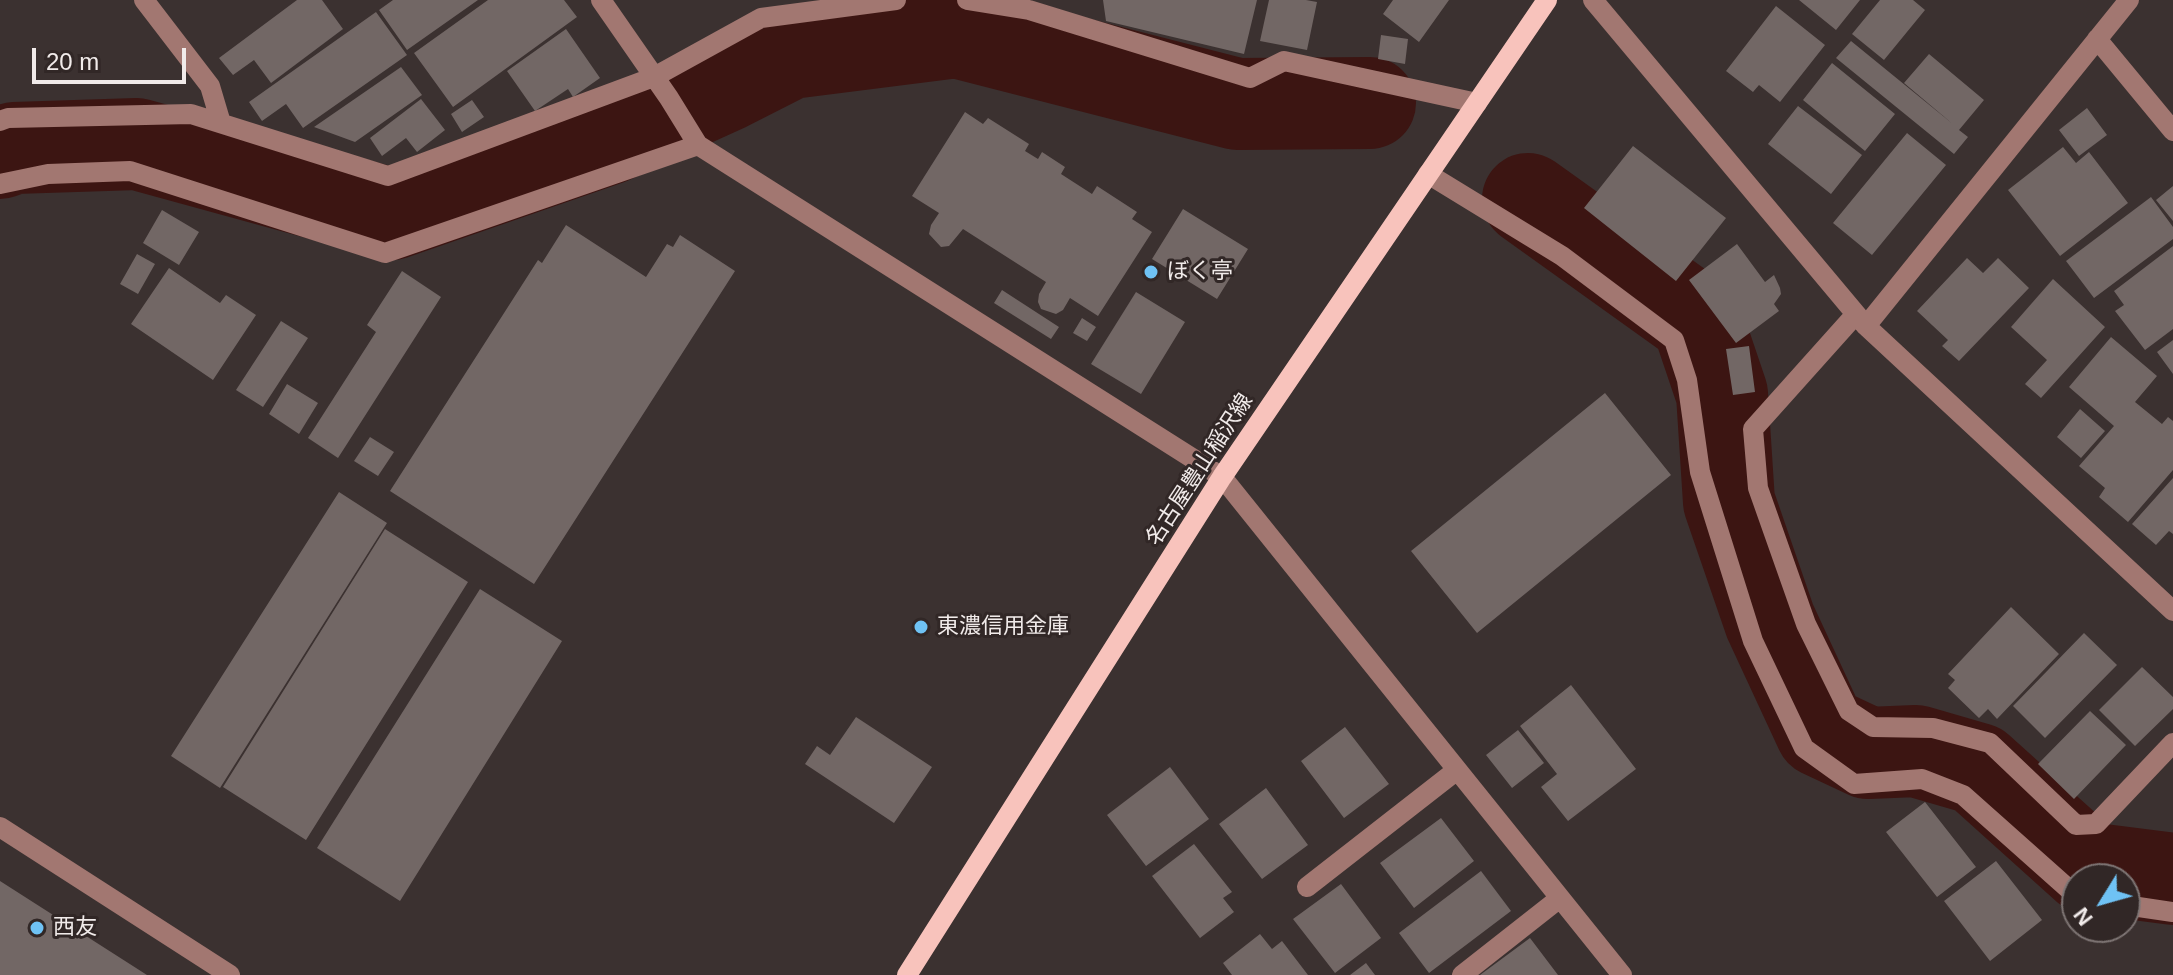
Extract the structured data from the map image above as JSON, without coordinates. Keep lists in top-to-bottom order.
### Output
{
  "streets": {
    "main road": ["名古屋豊山稲沢線"]
  },
  "places": ["ぼく亭", "東濃信用金庫", "西友"],
  "scale_bar": "20 m",
  "north": "bottom left"
}
